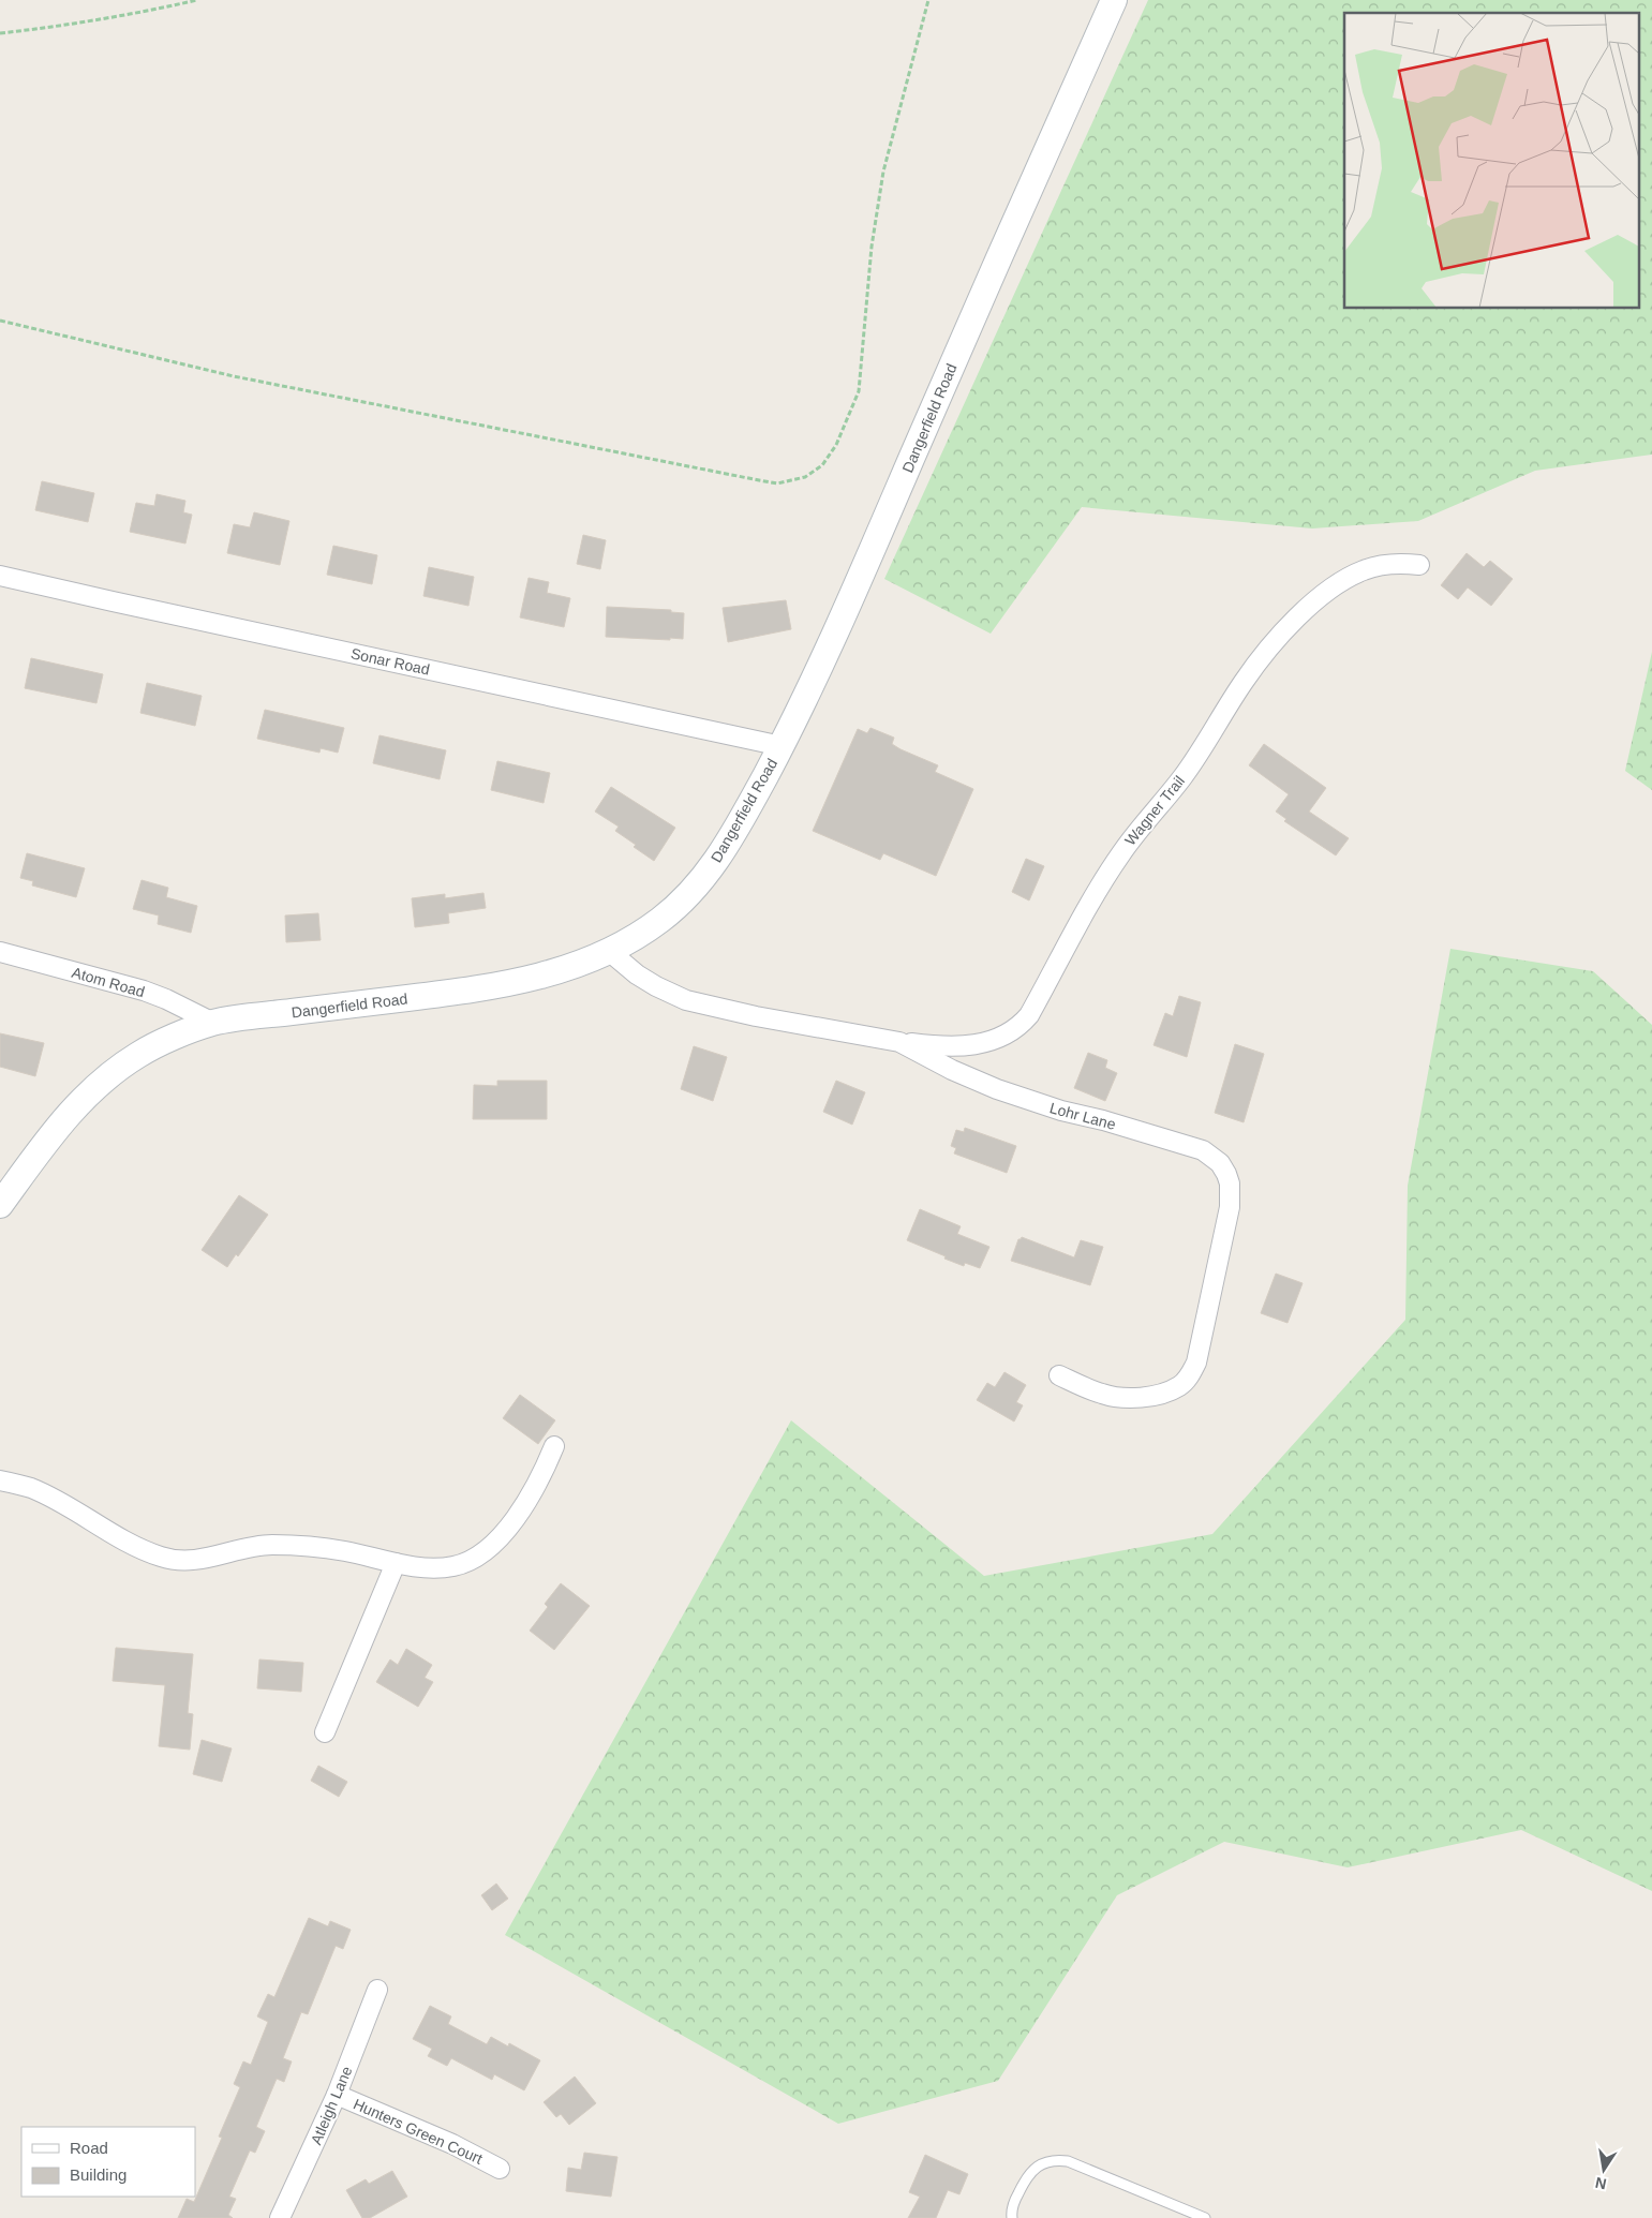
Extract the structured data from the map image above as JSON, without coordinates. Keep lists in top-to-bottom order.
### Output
{
  "streets": {
    "street": [
      "Dangerfield Road",
      "Sonar Road",
      "Wagner Trail",
      "Atom Road",
      "Lohr Lane",
      "Atleigh Lane",
      "Hunters Green Court"
    ]
  },
  "crossings": [
    ["Dangerfield Road", "Sonar Road"],
    ["Dangerfield Road", "Atom Road"],
    ["Dangerfield Road", "Lohr Lane"],
    ["Wagner Trail", "Lohr Lane"],
    ["Atleigh Lane", "Hunters Green Court"]
  ],
  "legend": ["Road", "Building"],
  "north": "bottom"
}
